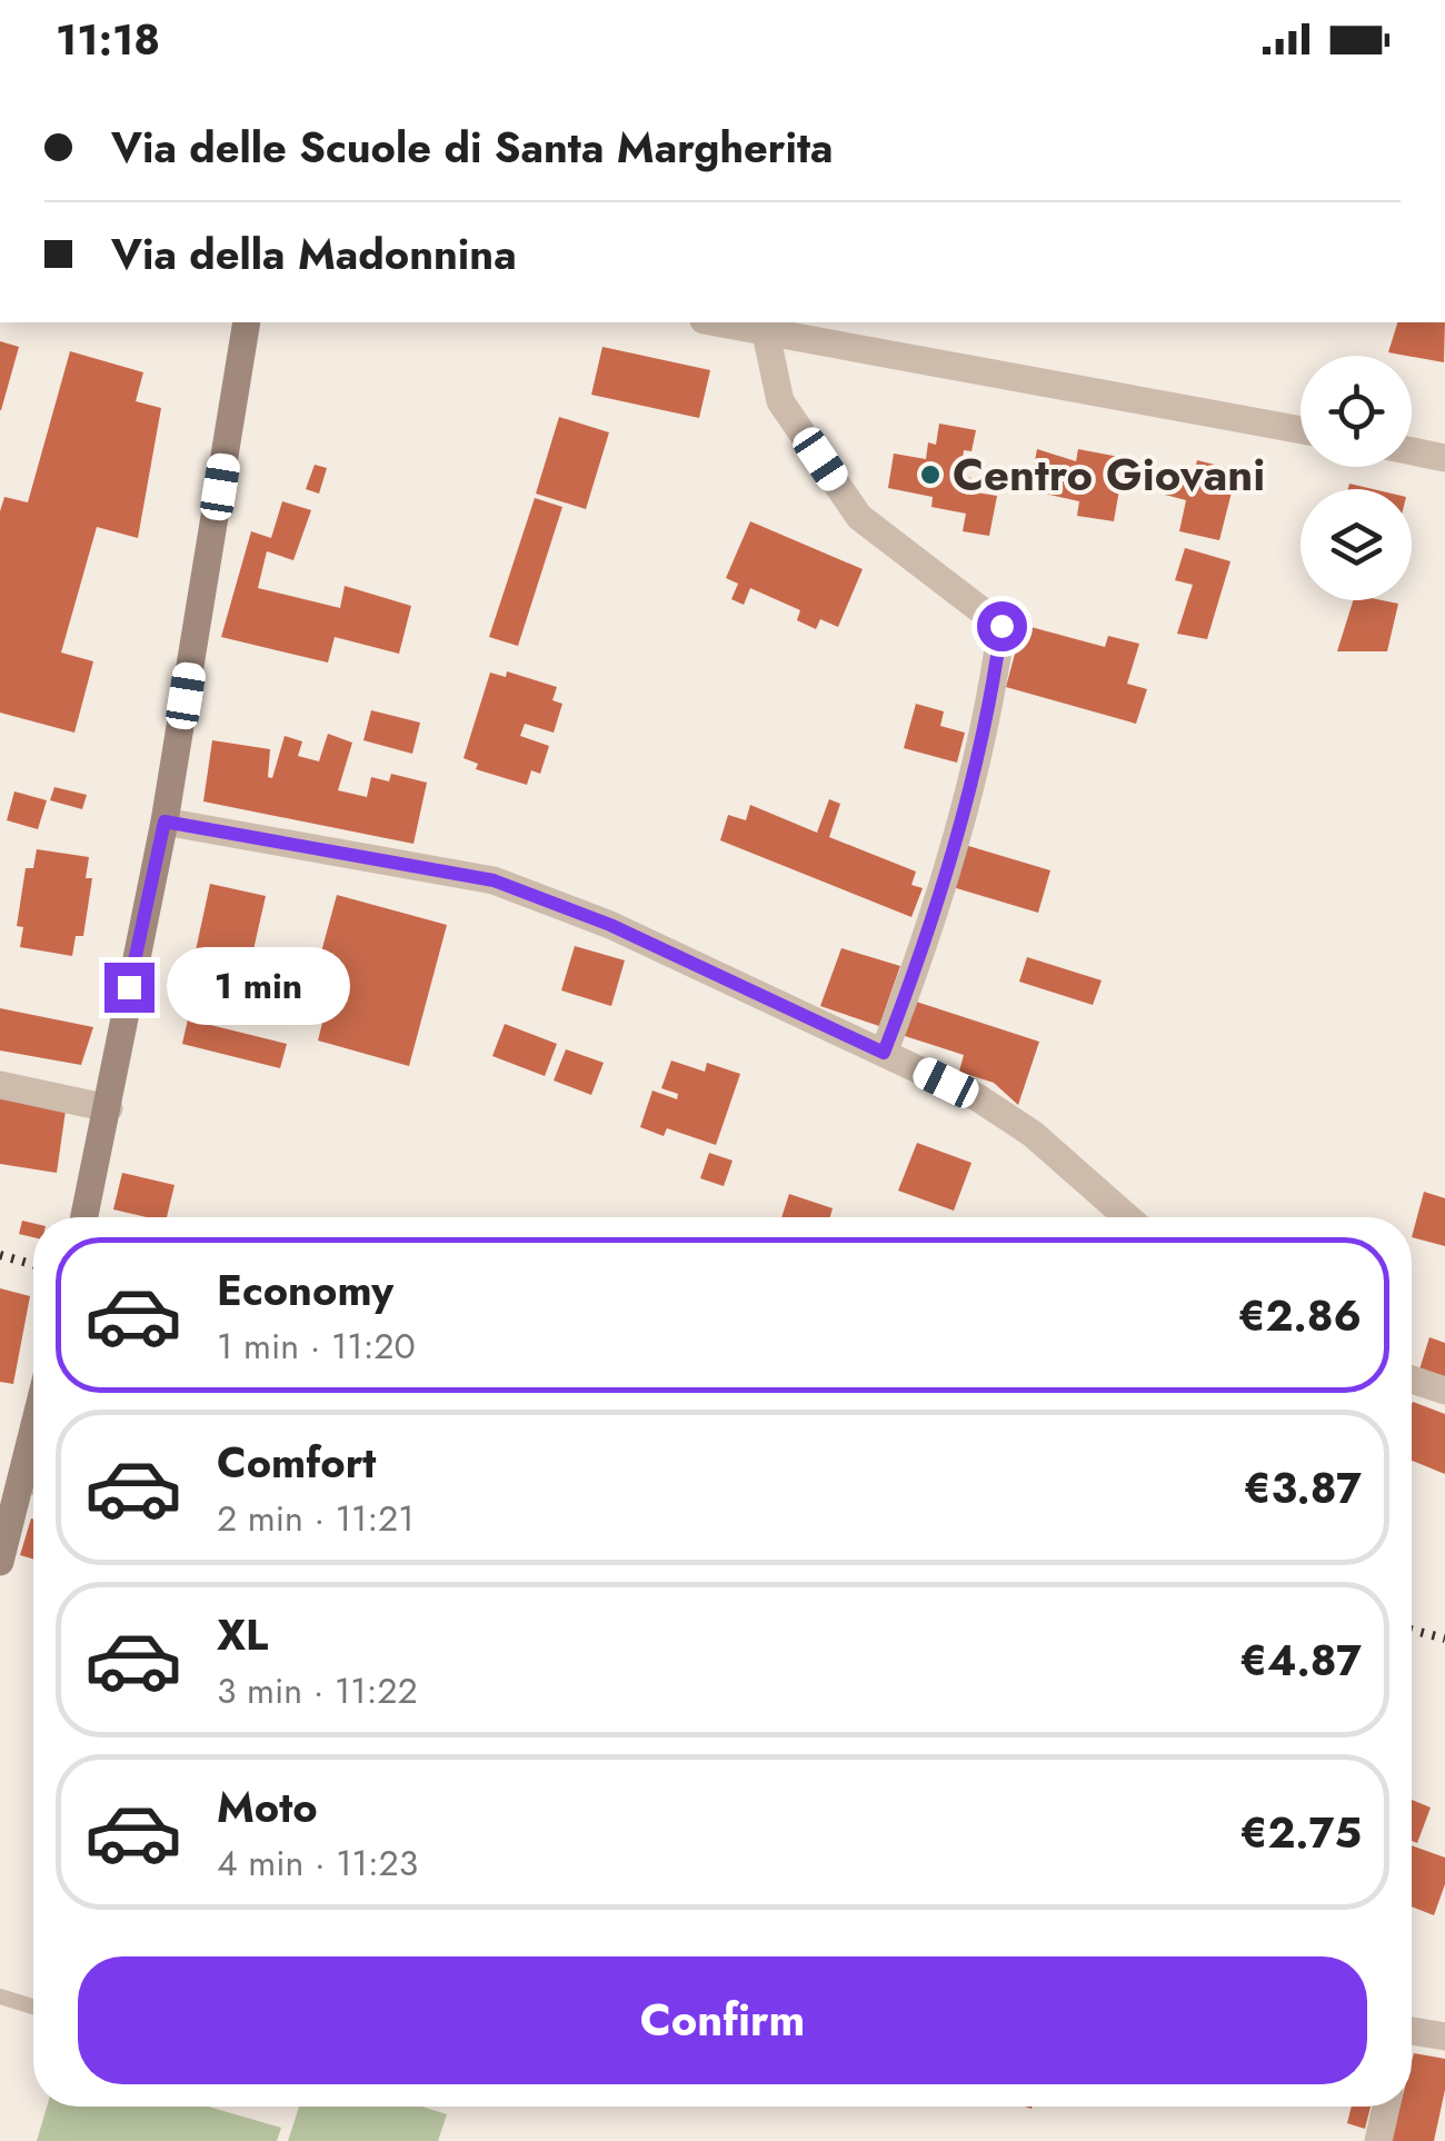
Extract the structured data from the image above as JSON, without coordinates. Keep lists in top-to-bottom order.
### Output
{
  "places": ["Centro Giovani"],
  "page": {
    "status": "11:18",
    "banner": ["Via delle Scuole di Santa Margherita", "Via della Madonnina"],
    "bubble": "1 min",
    "list": [
      {
        "name": "Economy",
        "note": "1 min · 11:20",
        "value": "€2.86"
      },
      {
        "name": "Comfort",
        "note": "2 min · 11:21",
        "value": "€3.87"
      },
      {
        "name": "XL",
        "note": "3 min · 11:22",
        "value": "€4.87"
      },
      {
        "name": "Moto",
        "note": "4 min · 11:23",
        "value": "€2.75"
      }
    ],
    "buttons": "Confirm"
  }
}
